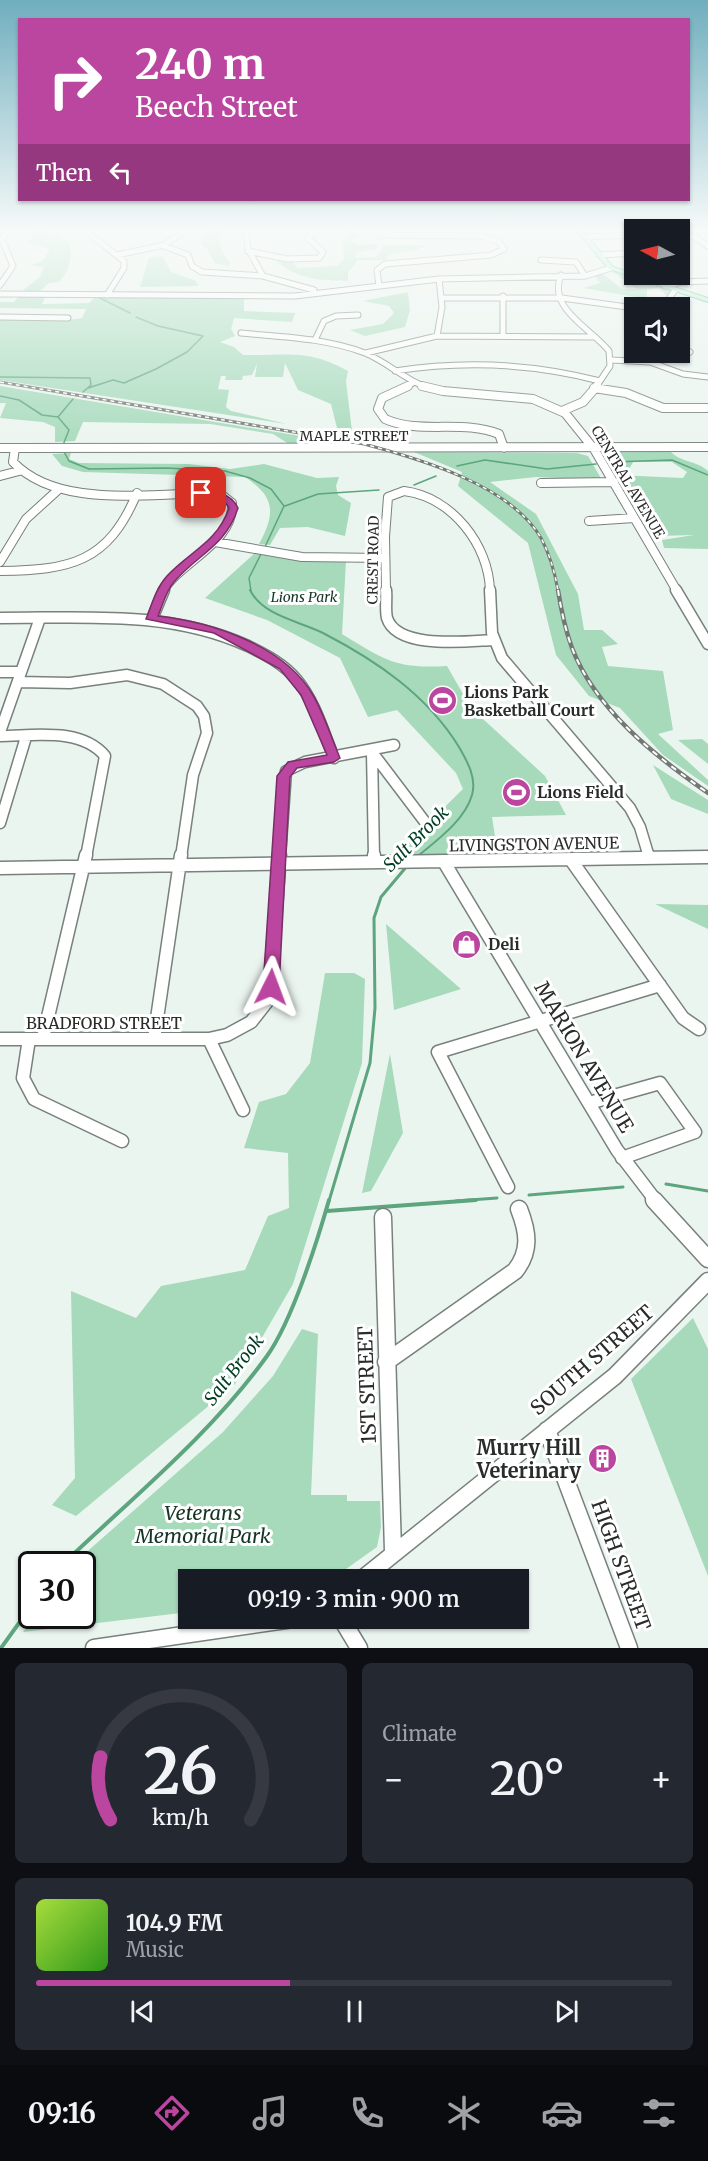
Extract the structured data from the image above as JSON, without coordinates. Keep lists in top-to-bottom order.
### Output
{
  "streets": {
    "street": [
      "MAPLE STREET",
      "CENTRAL AVENUE",
      "CREST ROAD",
      "LIVINGSTON AVENUE",
      "BRADFORD STREET",
      "MARION AVENUE",
      "SOUTH STREET",
      "1ST STREET",
      "HIGH STREET"
    ]
  },
  "crossings": [
    ["MAPLE STREET", "CENTRAL AVENUE"],
    ["LIVINGSTON AVENUE", "BRADFORD STREET"],
    ["LIVINGSTON AVENUE", "MARION AVENUE"],
    ["SOUTH STREET", "1ST STREET"],
    ["SOUTH STREET", "HIGH STREET"]
  ],
  "water": ["Salt Brook"],
  "parks": ["Lions Park", "Veterans Memorial Park"],
  "places": {
    "sports": ["Lions Park Basketball Court", "Lions Field"],
    "shop": ["Deli"],
    "building": ["Murry Hill Veterinary"]
  },
  "north": "left",
  "page": {
    "turn": ["240 m", "Beech Street"],
    "then": "Then",
    "limit": "30",
    "trip": "09:19 · 3 min · 900 m",
    "tile": "Climate",
    "heat": ["−", "20°", "+"],
    "song": ["104.9 FM", "Music"],
    "tabs": "09:16",
    "gauge": ["26", "km/h"]
  }
}
